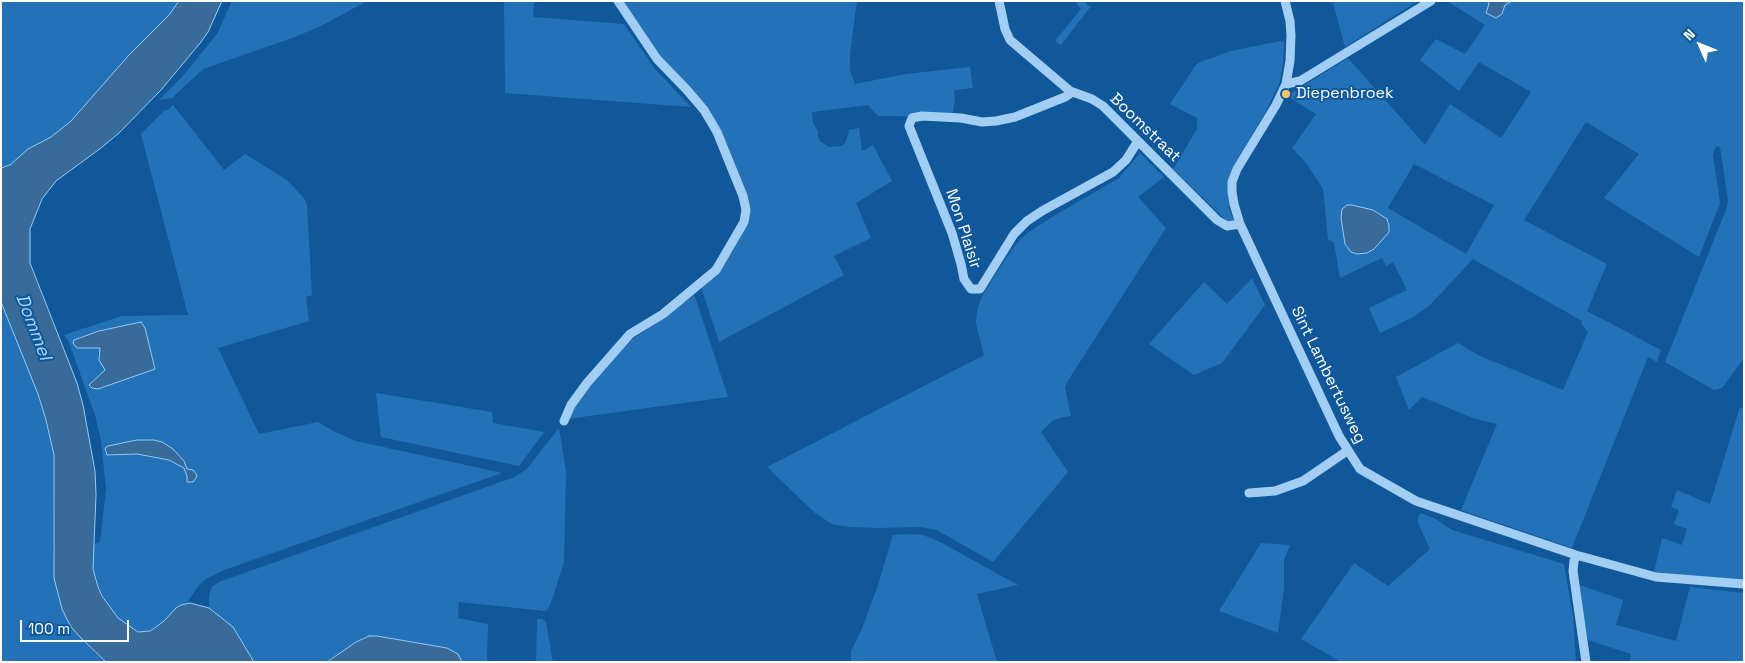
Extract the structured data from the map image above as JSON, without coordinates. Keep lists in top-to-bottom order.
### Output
{
  "streets": {
    "street": ["Boomstraat", "Mon Plaisir", "Sint Lambertusweg"]
  },
  "crossings": [
    ["Boomstraat", "Mon Plaisir"],
    ["Boomstraat", "Sint Lambertusweg"]
  ],
  "water": ["Dommel"],
  "places": ["Diepenbroek"],
  "scale_bar": "100 m",
  "north": "top left"
}
